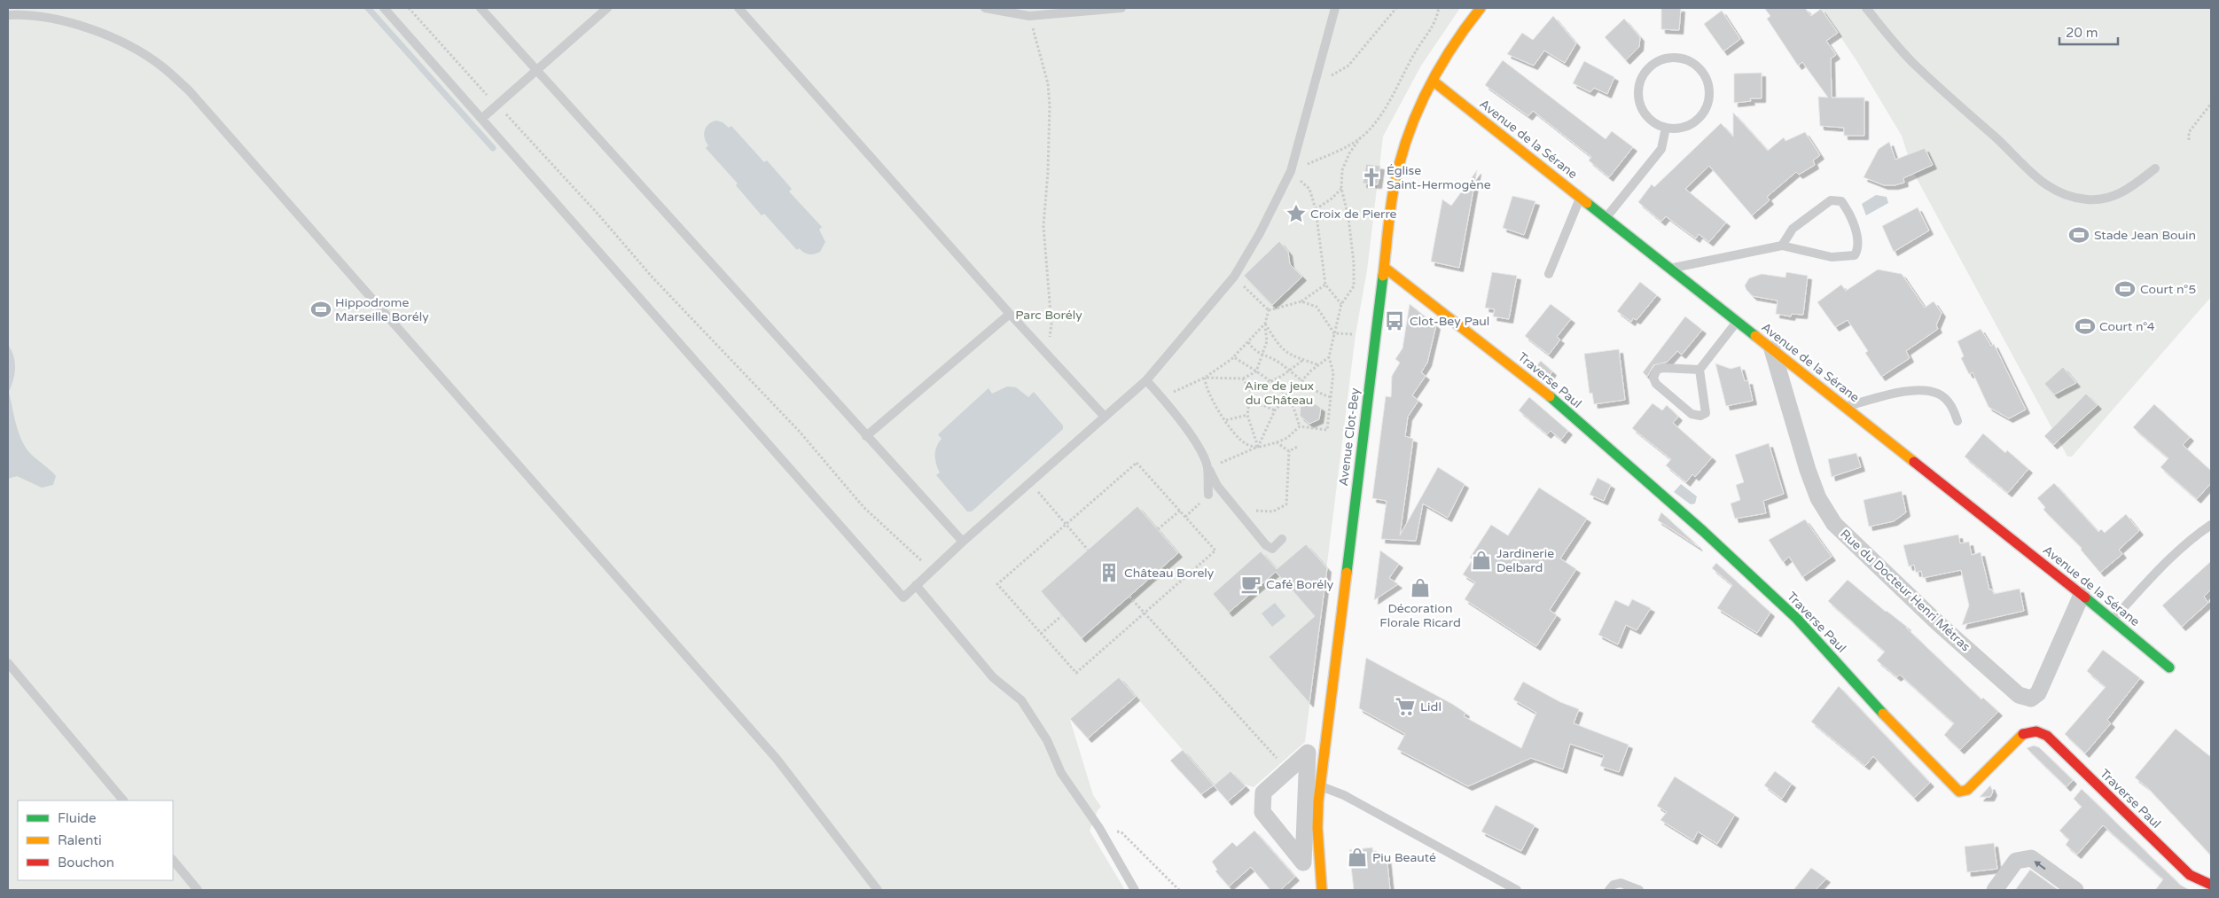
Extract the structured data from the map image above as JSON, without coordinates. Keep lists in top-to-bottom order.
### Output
{
  "streets": {
    "street": [
      "Avenue de la Sérane",
      "Traverse Paul",
      "Avenue Clot-Bey",
      "Rue du Docteur Henri Métras"
    ]
  },
  "crossings": [
    ["Avenue de la Sérane", "Avenue Clot-Bey"],
    ["Avenue de la Sérane", "Rue du Docteur Henri Métras"],
    ["Traverse Paul", "Avenue Clot-Bey"]
  ],
  "parks": ["Parc Borély", "Aire de jeux du Château"],
  "places": {
    "church": ["Église Saint-Hermogène"],
    "place": ["Croix de Pierre"],
    "sports": [
      "Stade Jean Bouin",
      "Court n°5",
      "Hippodrome Marseille Borély",
      "Court n°4"
    ],
    "bus stop": ["Clot-Bey Paul"],
    "shop": ["Jardinerie Delbard", "Décoration Florale Ricard", "Piu Beauté"],
    "building": ["Château Borely"],
    "cafe": ["Café Borély"],
    "supermarket": ["Lidl"]
  },
  "legend": ["Fluide", "Ralenti", "Bouchon"],
  "scale_bar": "20 m"
}
